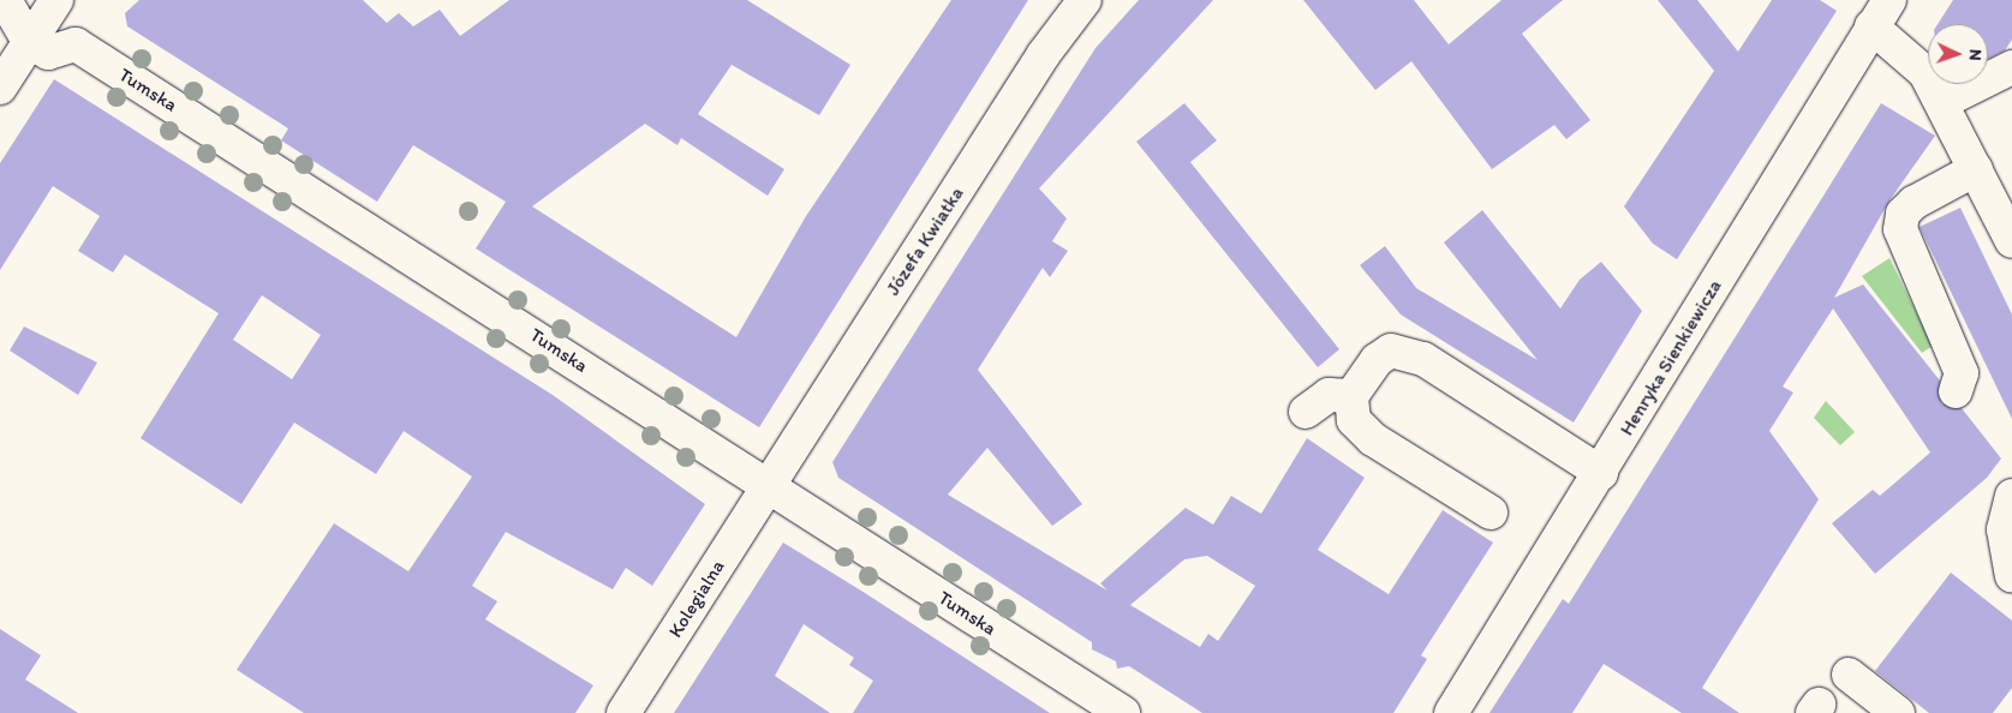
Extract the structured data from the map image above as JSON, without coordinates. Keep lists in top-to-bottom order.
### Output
{
  "streets": {
    "street": [
      "Tumska",
      "Józefa Kwiatka",
      "Henryka Sienkiewicza",
      "Kolegialna"
    ]
  },
  "crossings": [
    ["Tumska", "Józefa Kwiatka"],
    ["Tumska", "Kolegialna"],
    ["Józefa Kwiatka", "Kolegialna"]
  ],
  "north": "right"
}
